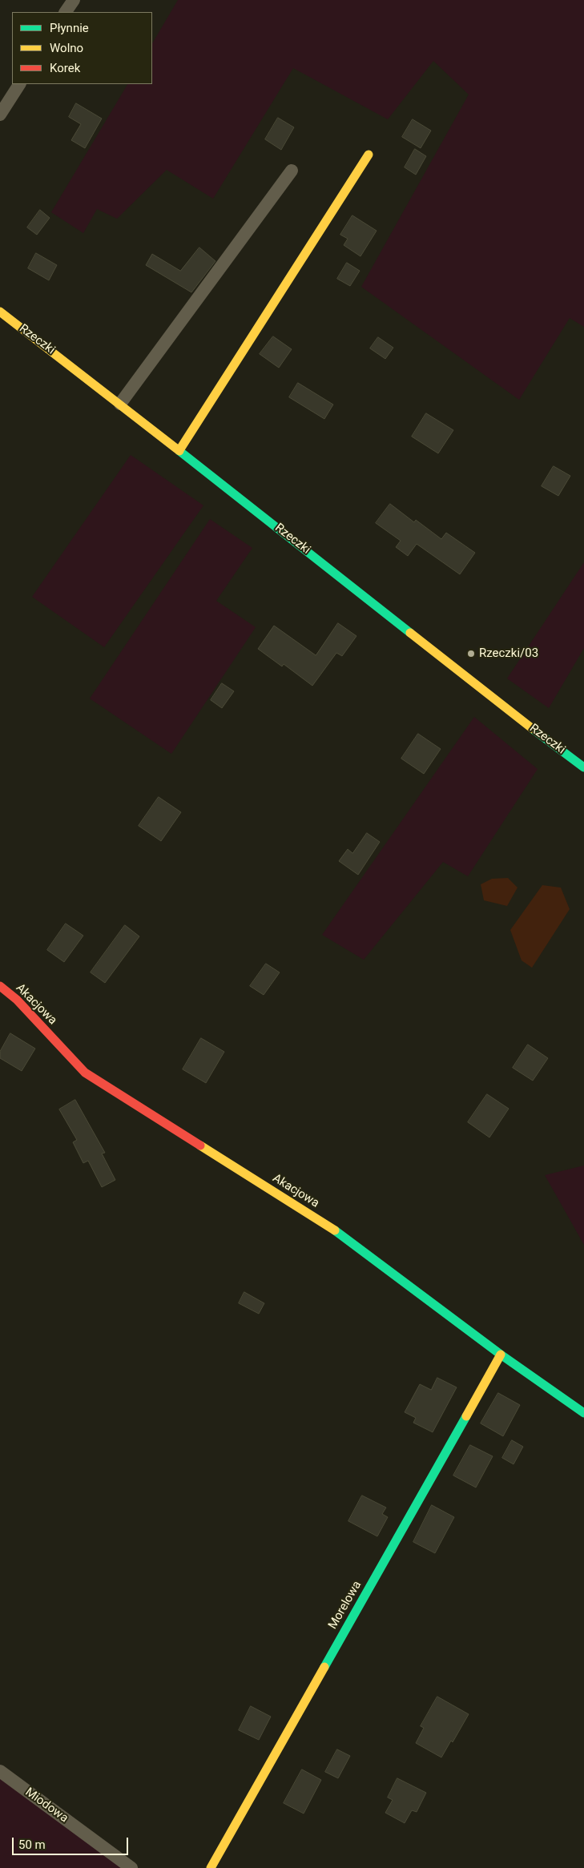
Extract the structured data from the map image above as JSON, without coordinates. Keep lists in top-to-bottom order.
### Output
{
  "streets": {
    "street": [
      "Rzeczki",
      "Akacjowa",
      "Morelowa",
      "Miodowa"
    ]
  },
  "crossings": [
    ["Akacjowa", "Morelowa"]
  ],
  "places": ["Rzeczki/03"],
  "legend": ["Płynnie", "Wolno", "Korek"],
  "scale_bar": "50 m"
}
